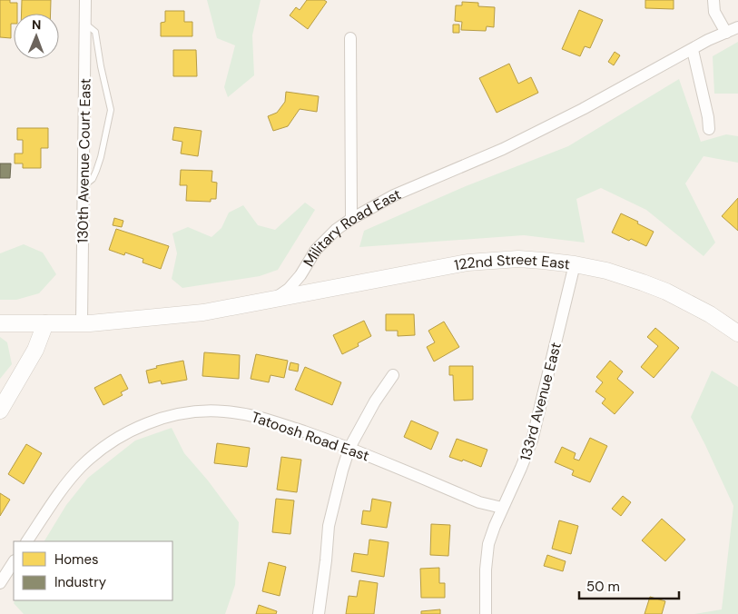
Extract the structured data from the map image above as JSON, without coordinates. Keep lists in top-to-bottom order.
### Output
{
  "streets": {
    "main road": ["Military Road East", "122nd Street East"],
    "street": ["130th Avenue Court East", "133rd Avenue East", "Tatoosh Road East"]
  },
  "crossings": [
    ["130th Avenue Court East", "Military Road East"],
    ["Military Road East", "122nd Street East"],
    ["122nd Street East", "133rd Avenue East"],
    ["133rd Avenue East", "Tatoosh Road East"]
  ],
  "legend": ["Homes", "Industry"],
  "scale_bar": "50 m",
  "north": "top"
}
